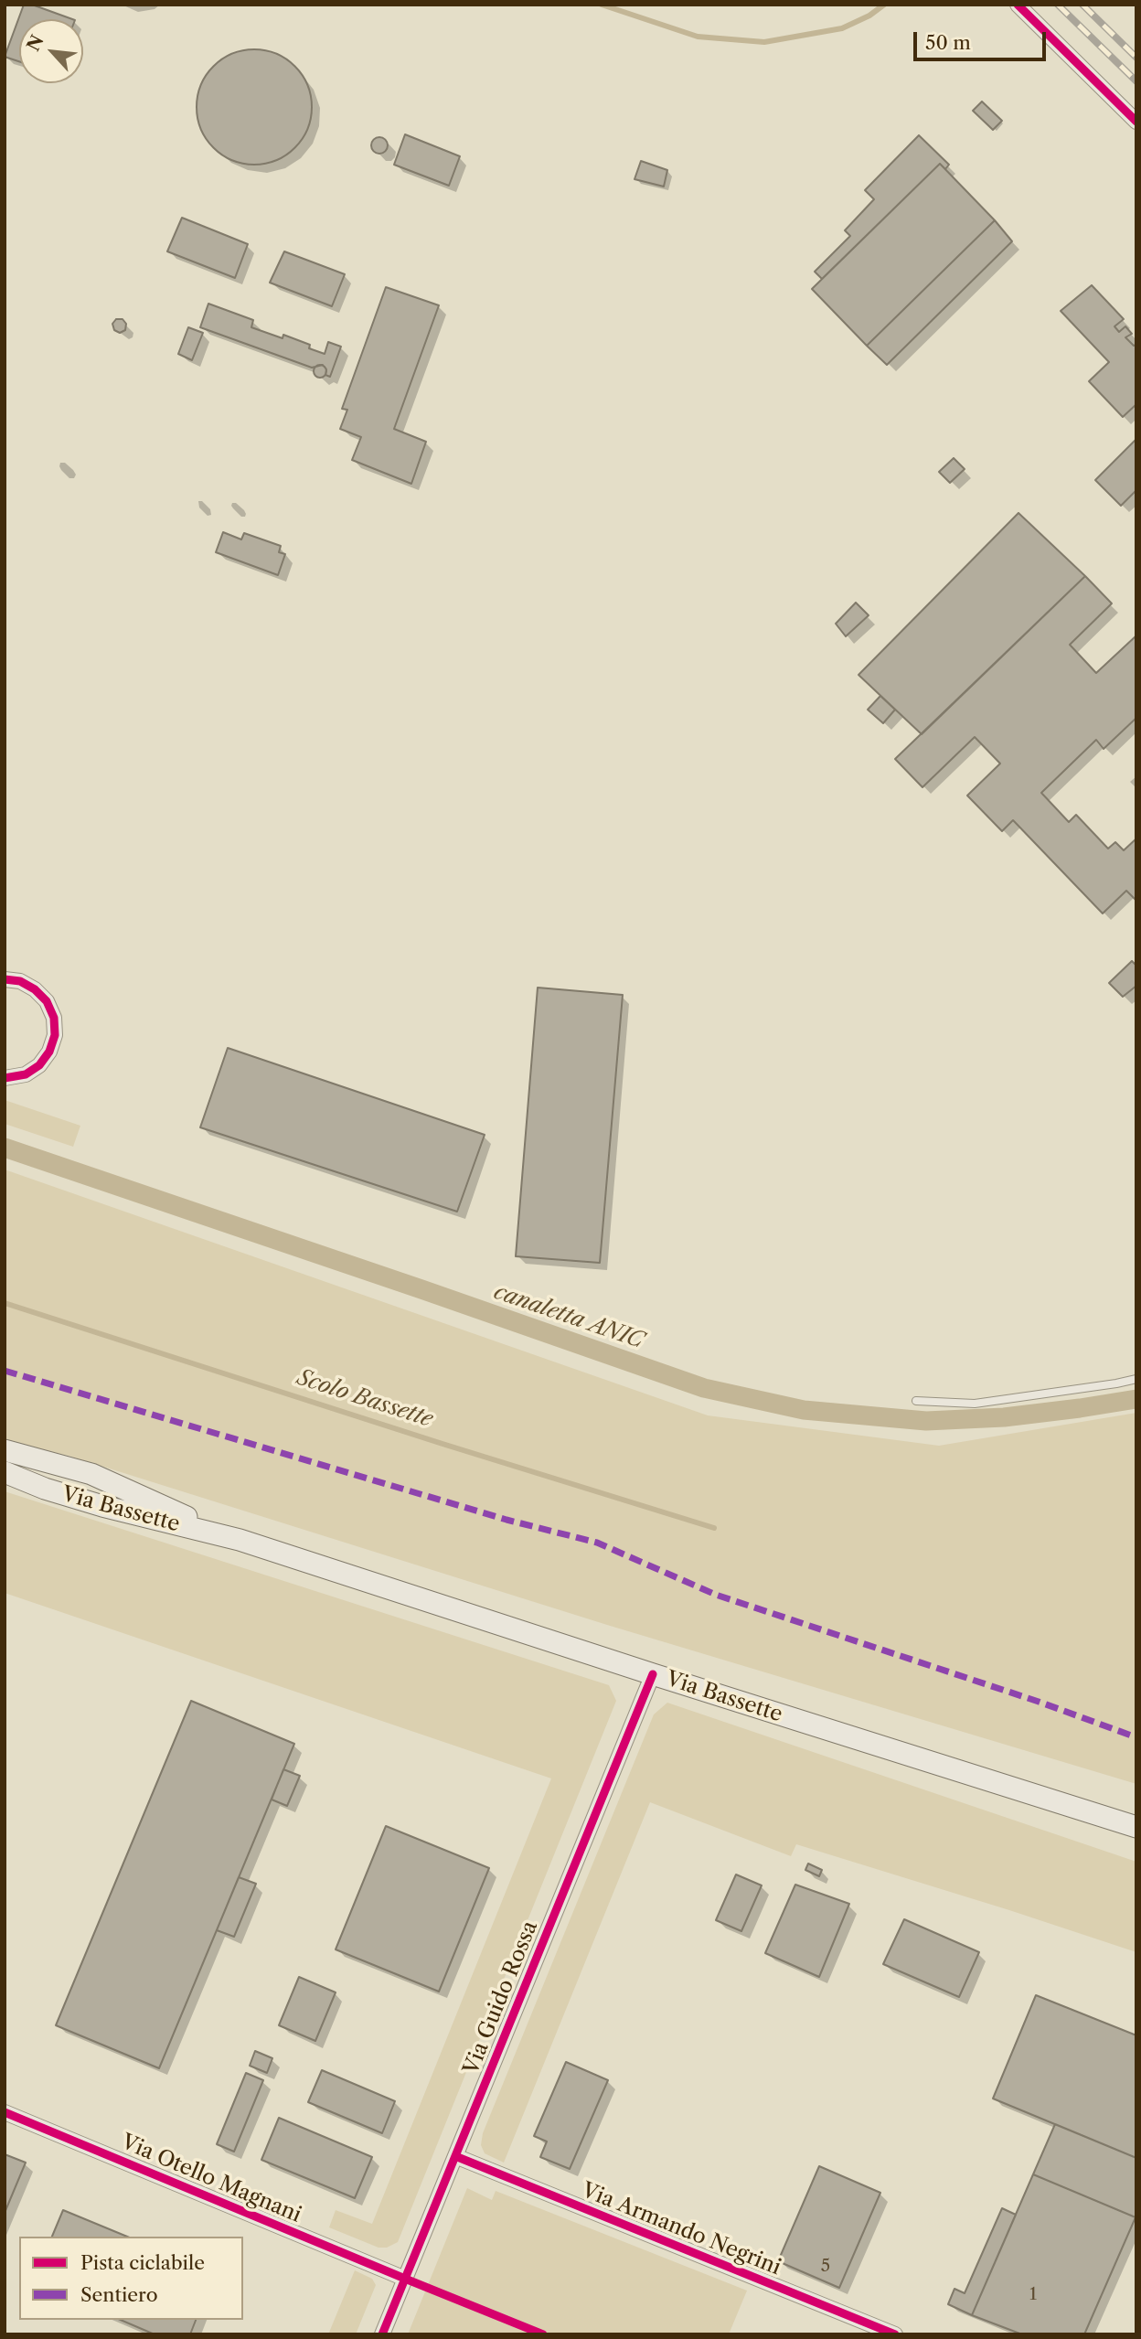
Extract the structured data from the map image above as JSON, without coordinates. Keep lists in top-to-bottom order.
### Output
{
  "streets": {
    "main road": ["Via Bassette"],
    "street": ["Via Guido Rossa", "Via Otello Magnani", "Via Armando Negrini"]
  },
  "crossings": [
    ["Via Bassette", "Via Guido Rossa"],
    ["Via Guido Rossa", "Via Otello Magnani"],
    ["Via Guido Rossa", "Via Armando Negrini"]
  ],
  "water": ["canaletta ANIC", "Scolo Bassette"],
  "house_numbers": ["5", "1"],
  "legend": ["Pista ciclabile", "Sentiero"],
  "scale_bar": "50 m",
  "north": "top left"
}
